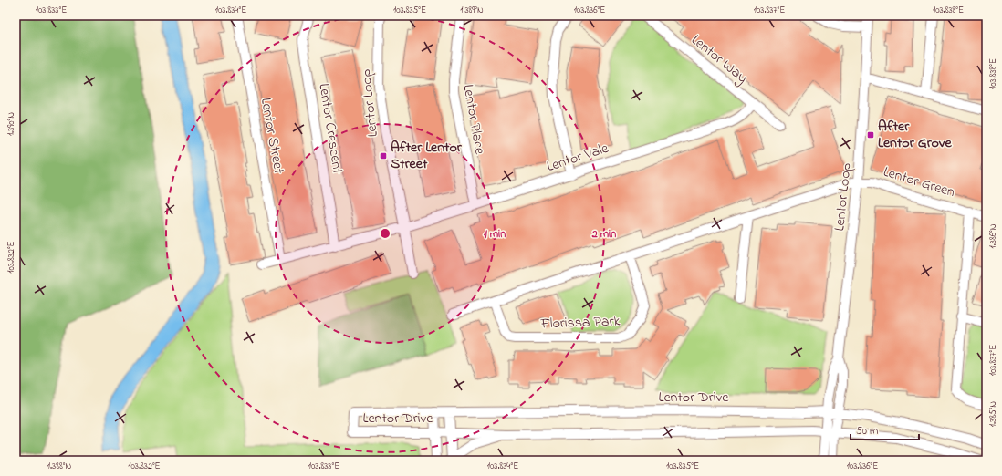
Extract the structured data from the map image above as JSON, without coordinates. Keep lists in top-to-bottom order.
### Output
{
  "streets": {
    "street": [
      "Lentor Way",
      "Lentor Loop",
      "Lentor Place",
      "Lentor Crescent",
      "Lentor Street",
      "Lentor Vale",
      "Lentor Green",
      "Florissa Park",
      "Lentor Drive"
    ]
  },
  "crossings": [
    ["Lentor Way", "Lentor Vale"],
    ["Lentor Loop", "Lentor Vale"],
    ["Lentor Loop", "Lentor Green"],
    ["Lentor Loop", "Lentor Drive"],
    ["Lentor Place", "Lentor Vale"]
  ],
  "places": {
    "transit": ["After Lentor Grove", "After Lentor Street"]
  },
  "scale_bar": "50 m",
  "coordinates": [
    "103.833°E",
    "103.834°E",
    "103.835°E",
    "1.389°N",
    "103.836°E",
    "103.837°E",
    "103.838°E",
    "1.390°N",
    "1.386°N",
    "103.832°E",
    "1.385°N",
    "1.388°N"
  ],
  "rings": ["1 min", "2 min"]
}
